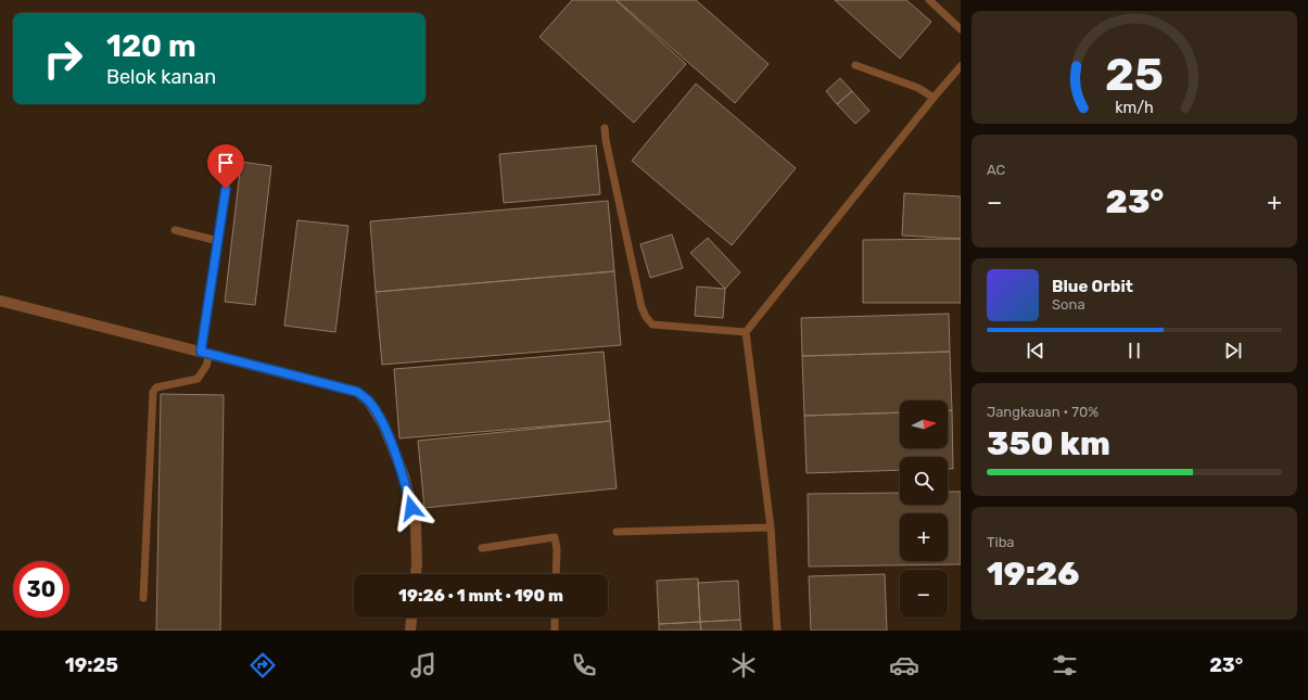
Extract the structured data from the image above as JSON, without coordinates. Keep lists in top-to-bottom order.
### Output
{
  "north": "right",
  "page": {
    "turn": ["120 m", "Belok kanan"],
    "tile": [
      "AC",
      ["Jangkauan · 70%", "350 km"],
      ["Tiba", "19:26"]
    ],
    "heat": ["−", "23°", "+"],
    "song": ["Blue Orbit", "Sona"],
    "map_buttons": ["+", "−"],
    "limit": "30",
    "trip": "19:26 · 1 mnt · 190 m",
    "tabs": ["19:25", "23°"],
    "gauge": ["25", "km/h"]
  }
}
